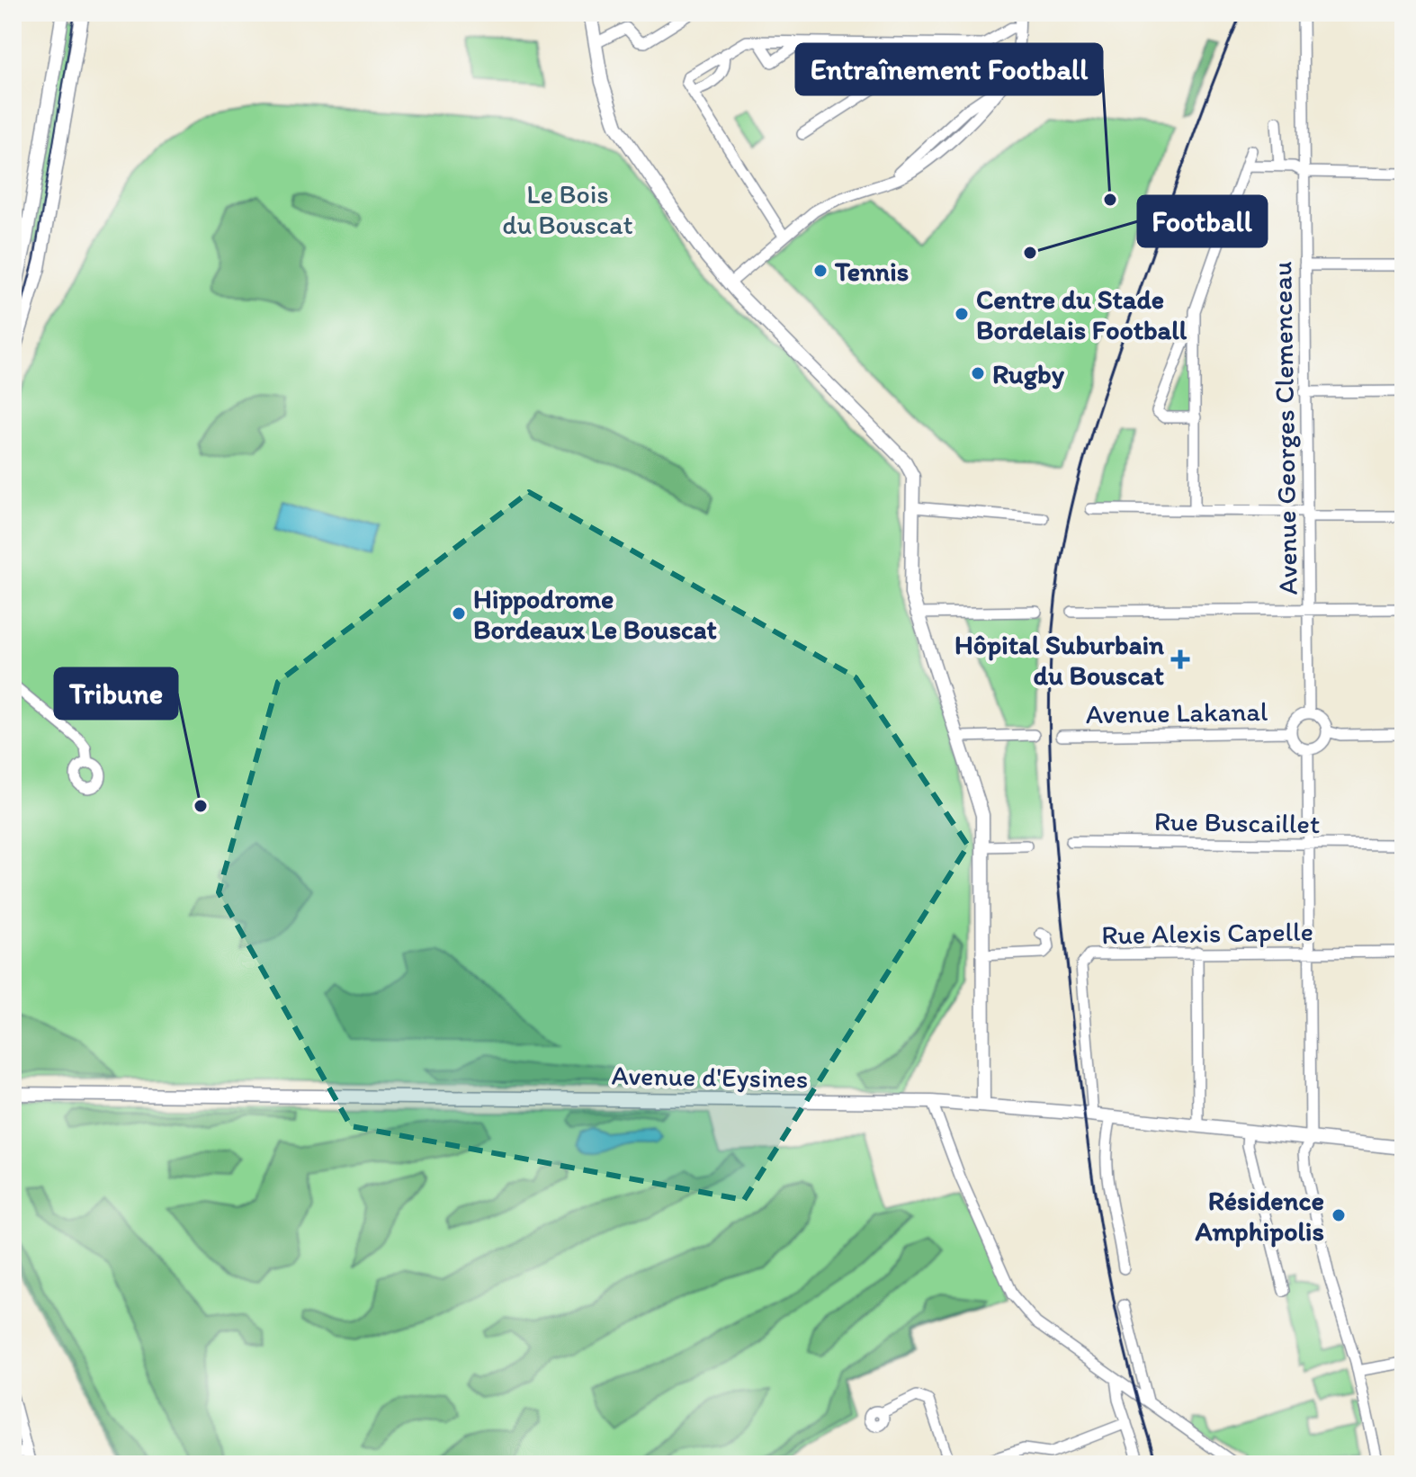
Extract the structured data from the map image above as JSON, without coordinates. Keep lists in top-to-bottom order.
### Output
{
  "streets": {
    "street": [
      "Avenue Georges Clemenceau",
      "Avenue Lakanal",
      "Rue Buscaillet",
      "Rue Alexis Capelle",
      "Avenue d'Eysines"
    ]
  },
  "crossings": [
    ["Avenue Georges Clemenceau", "Avenue Lakanal"],
    ["Rue Alexis Capelle", "Avenue d'Eysines"]
  ],
  "parks": ["Le Bois du Bouscat"],
  "places": {
    "other": [
      "Entraînement Football",
      "Football",
      "Tennis",
      "Centre du Stade Bordelais Football",
      "Rugby",
      "Hippodrome Bordeaux Le Bouscat",
      "Tribune",
      "Résidence Amphipolis"
    ],
    "health": ["Hôpital Suburbain du Bouscat"]
  }
}
